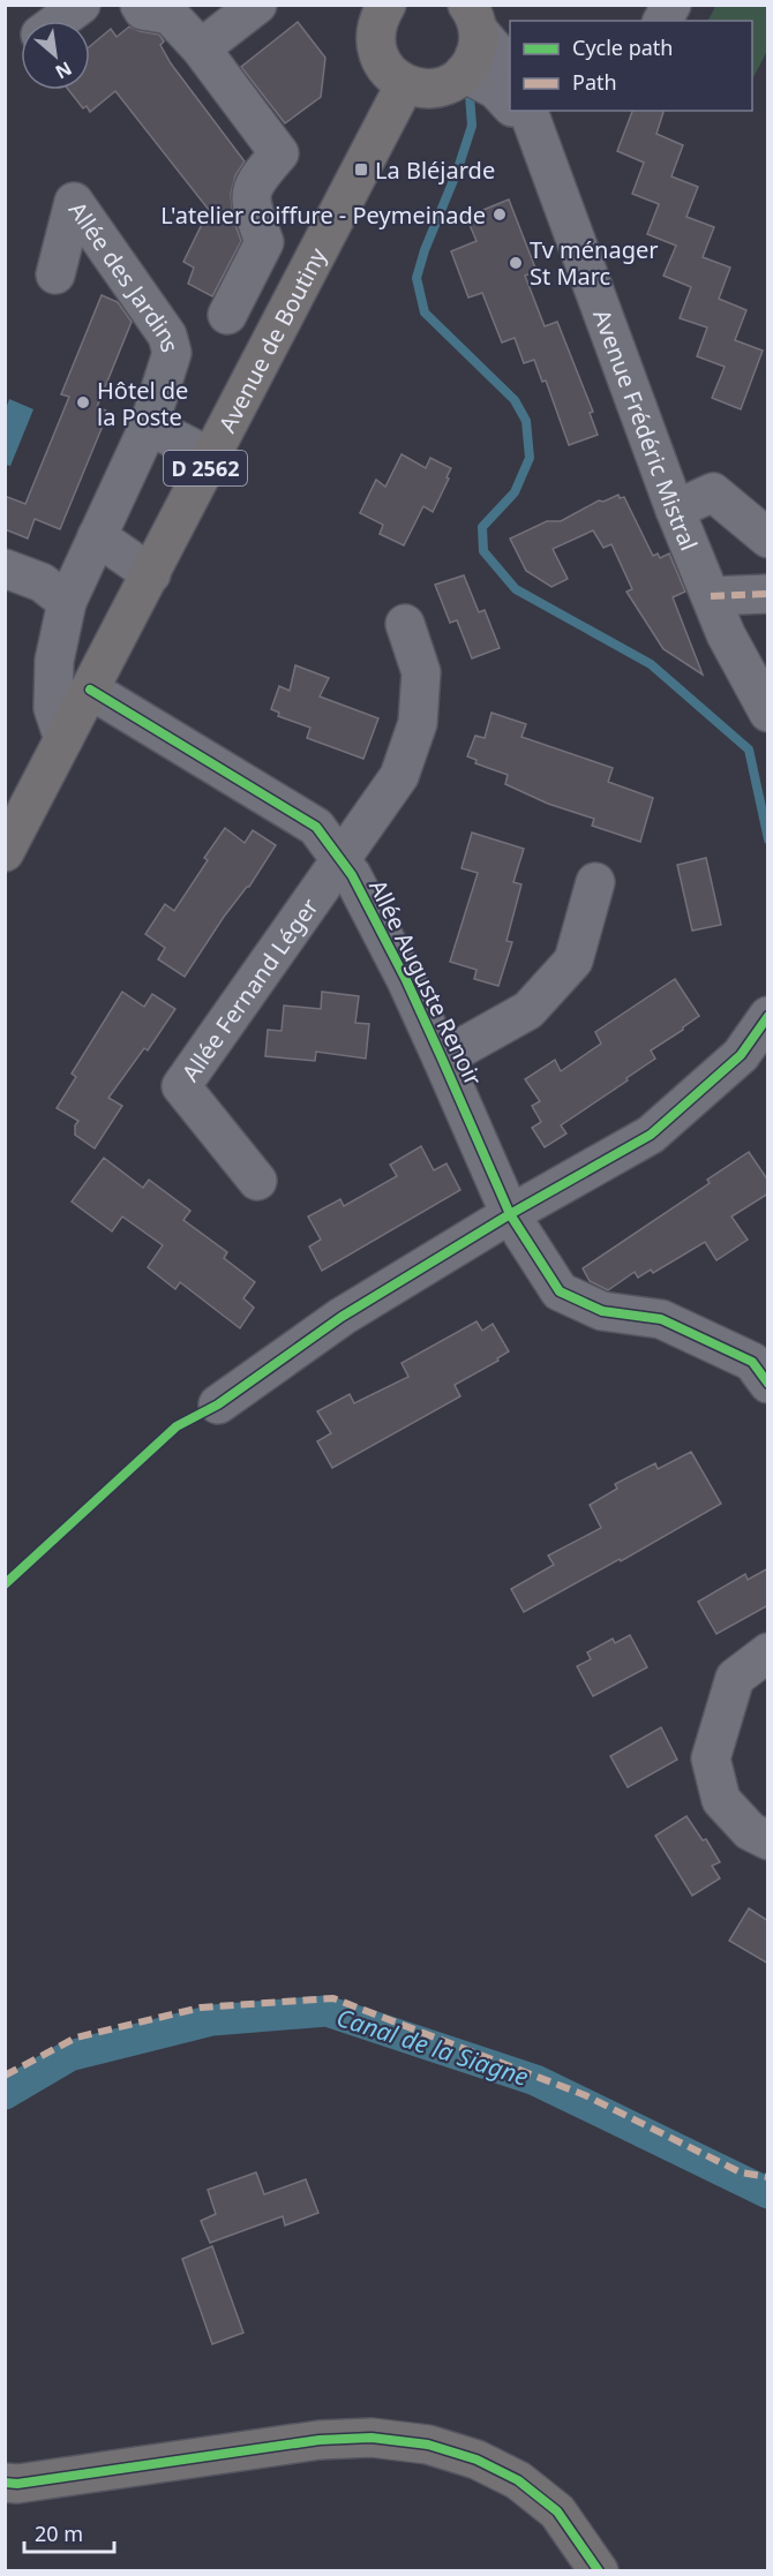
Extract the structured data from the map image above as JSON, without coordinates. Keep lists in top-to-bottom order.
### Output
{
  "streets": {
    "main road": ["Avenue de Boutiny", "D 2562"],
    "street": [
      "Allée des Jardins",
      "Avenue Frédéric Mistral",
      "Allée Auguste Renoir",
      "Allée Fernand Léger"
    ]
  },
  "crossings": [
    ["Allée des Jardins", "Avenue de Boutiny"],
    ["Avenue de Boutiny", "Allée Auguste Renoir"],
    ["Allée Auguste Renoir", "Allée Fernand Léger"]
  ],
  "water": ["Canal de la Siagne"],
  "places": {
    "transit": ["La Bléjarde"],
    "other": ["L'atelier coiffure - Peymeinade", "Tv ménager St Marc", "Hôtel de la Poste"]
  },
  "legend": ["Cycle path", "Path"],
  "scale_bar": "20 m",
  "north": "bottom right"
}
